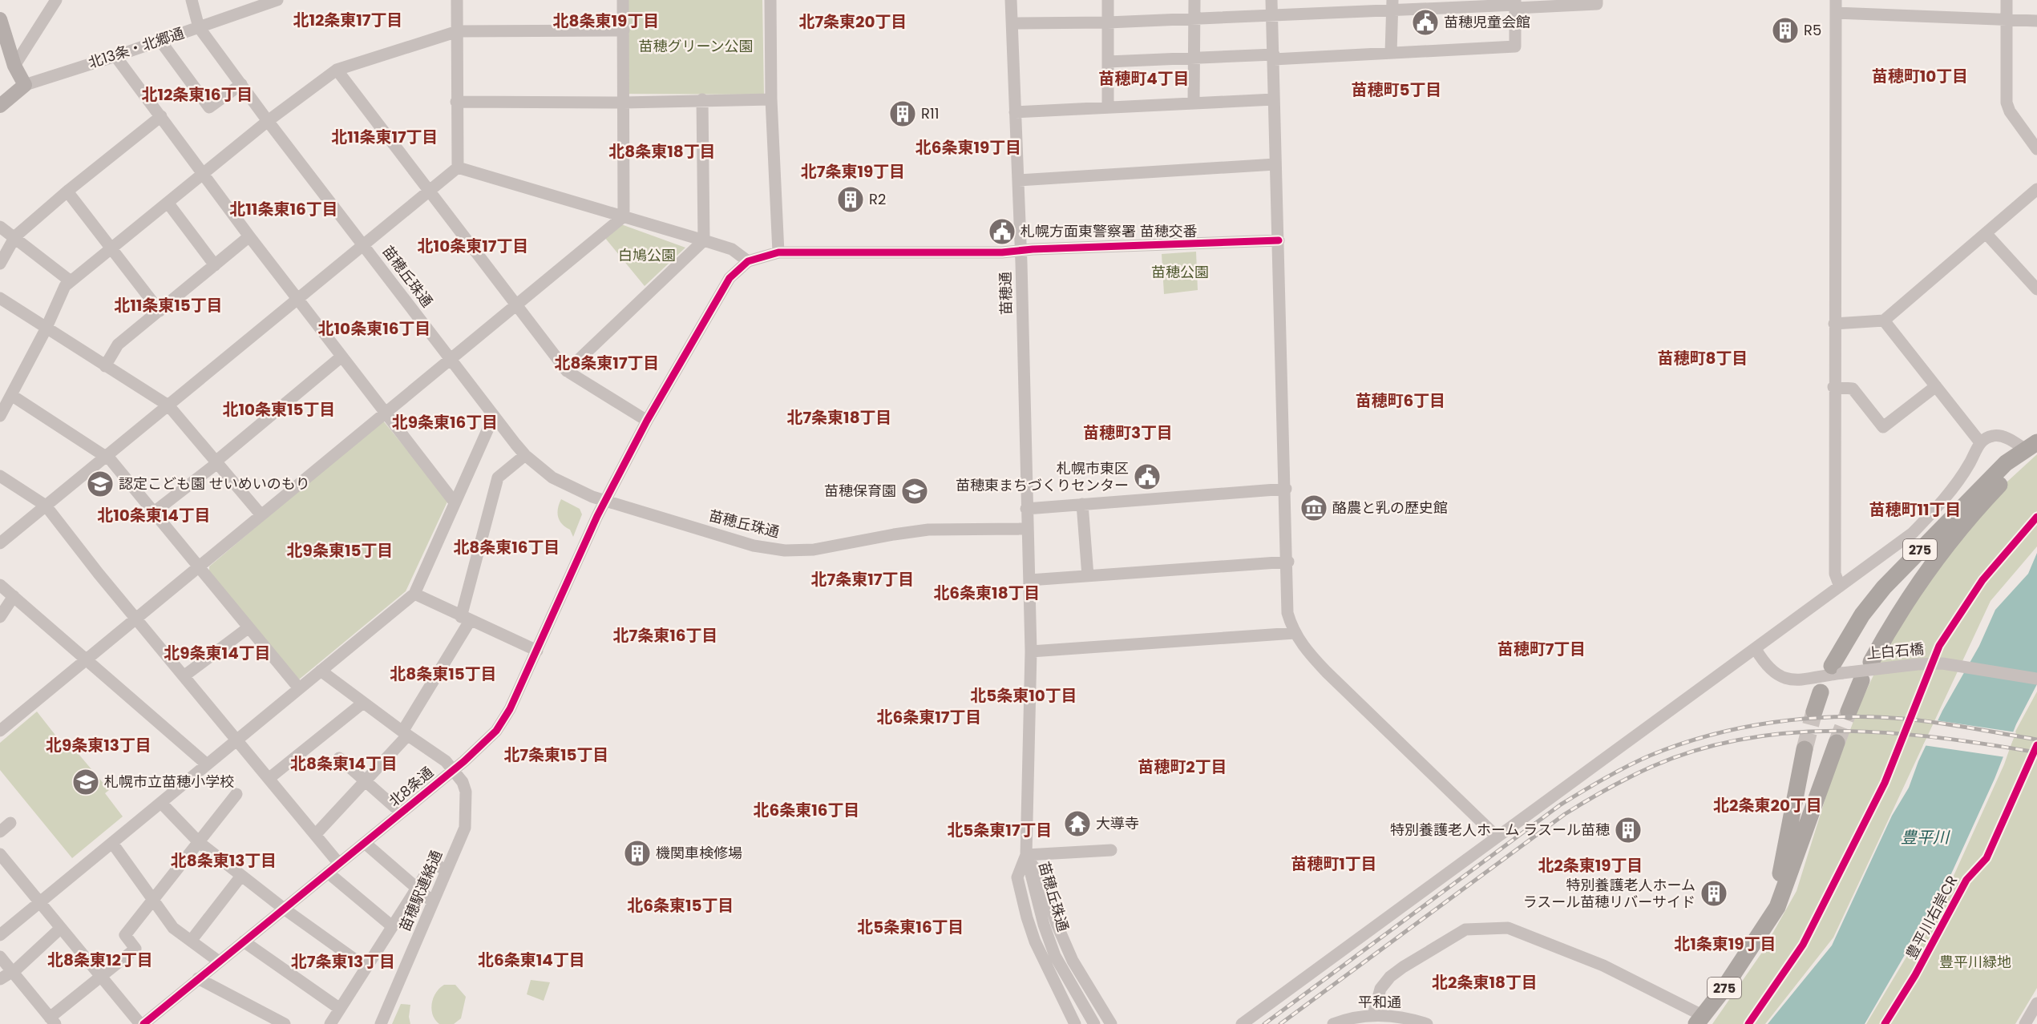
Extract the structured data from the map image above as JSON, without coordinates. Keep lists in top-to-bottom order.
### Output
{
  "streets": {
    "highway": ["275"],
    "main road": ["北13条・北郷通"],
    "street": [
      "苗穂丘珠通",
      "苗穂通",
      "上白石橋",
      "北8条通",
      "苗穂駅連絡通",
      "平和通"
    ],
    "cycle path": ["豊平川右岸CR"]
  },
  "crossings": [
    ["北13条・北郷通", "苗穂丘珠通"],
    ["苗穂丘珠通", "苗穂通"],
    ["苗穂丘珠通", "北8条通"],
    ["275", "上白石橋"],
    ["北8条通", "苗穂駅連絡通"]
  ],
  "districts": [
    "北12条東17丁目",
    "北8条東19丁目",
    "北7条東20丁目",
    "苗穂町10丁目",
    "苗穂町4丁目",
    "苗穂町5丁目",
    "北12条東16丁目",
    "北11条東17丁目",
    "北6条東19丁目",
    "北8条東18丁目",
    "北7条東19丁目",
    "北11条東16丁目",
    "北10条東17丁目",
    "北11条東15丁目",
    "北10条東16丁目",
    "苗穂町8丁目",
    "北8条東17丁目",
    "苗穂町6丁目",
    "北10条東15丁目",
    "北7条東18丁目",
    "北9条東16丁目",
    "苗穂町3丁目",
    "苗穂町11丁目",
    "北10条東14丁目",
    "北8条東16丁目",
    "北9条東15丁目",
    "北7条東17丁目",
    "北6条東18丁目",
    "北7条東16丁目",
    "苗穂町7丁目",
    "北9条東14丁目",
    "北8条東15丁目",
    "北5条東10丁目",
    "北6条東17丁目",
    "北9条東13丁目",
    "北7条東15丁目",
    "北8条東14丁目",
    "苗穂町2丁目",
    "北2条東20丁目",
    "北6条東16丁目",
    "北5条東17丁目",
    "北8条東13丁目",
    "苗穂町1丁目",
    "北2条東19丁目",
    "北6条東15丁目",
    "北5条東16丁目",
    "北1条東19丁目",
    "北8条東12丁目",
    "北6条東14丁目",
    "北7条東13丁目",
    "北2条東18丁目"
  ],
  "water": ["豊平川"],
  "parks": [
    "苗穂グリーン公園",
    "白鳩公園",
    "苗穂公園",
    "豊平川緑地"
  ],
  "places": {
    "public building": ["苗穂児童会館", "札幌方面東警察署 苗穂交番", "札幌市東区 苗穂東まちづくりセンター"],
    "building": [
      "R5",
      "R11",
      "R2",
      "特別養護老人ホーム ラスール苗穂",
      "機関車検修場",
      "特別養護老人ホーム ラスール苗穂リバーサイド"
    ],
    "school or university": ["認定こども園 せいめいのもり", "苗穂保育園", "札幌市立苗穂小学校"],
    "museum": ["酪農と乳の歴史館"],
    "temple": ["大導寺"]
  }
}
